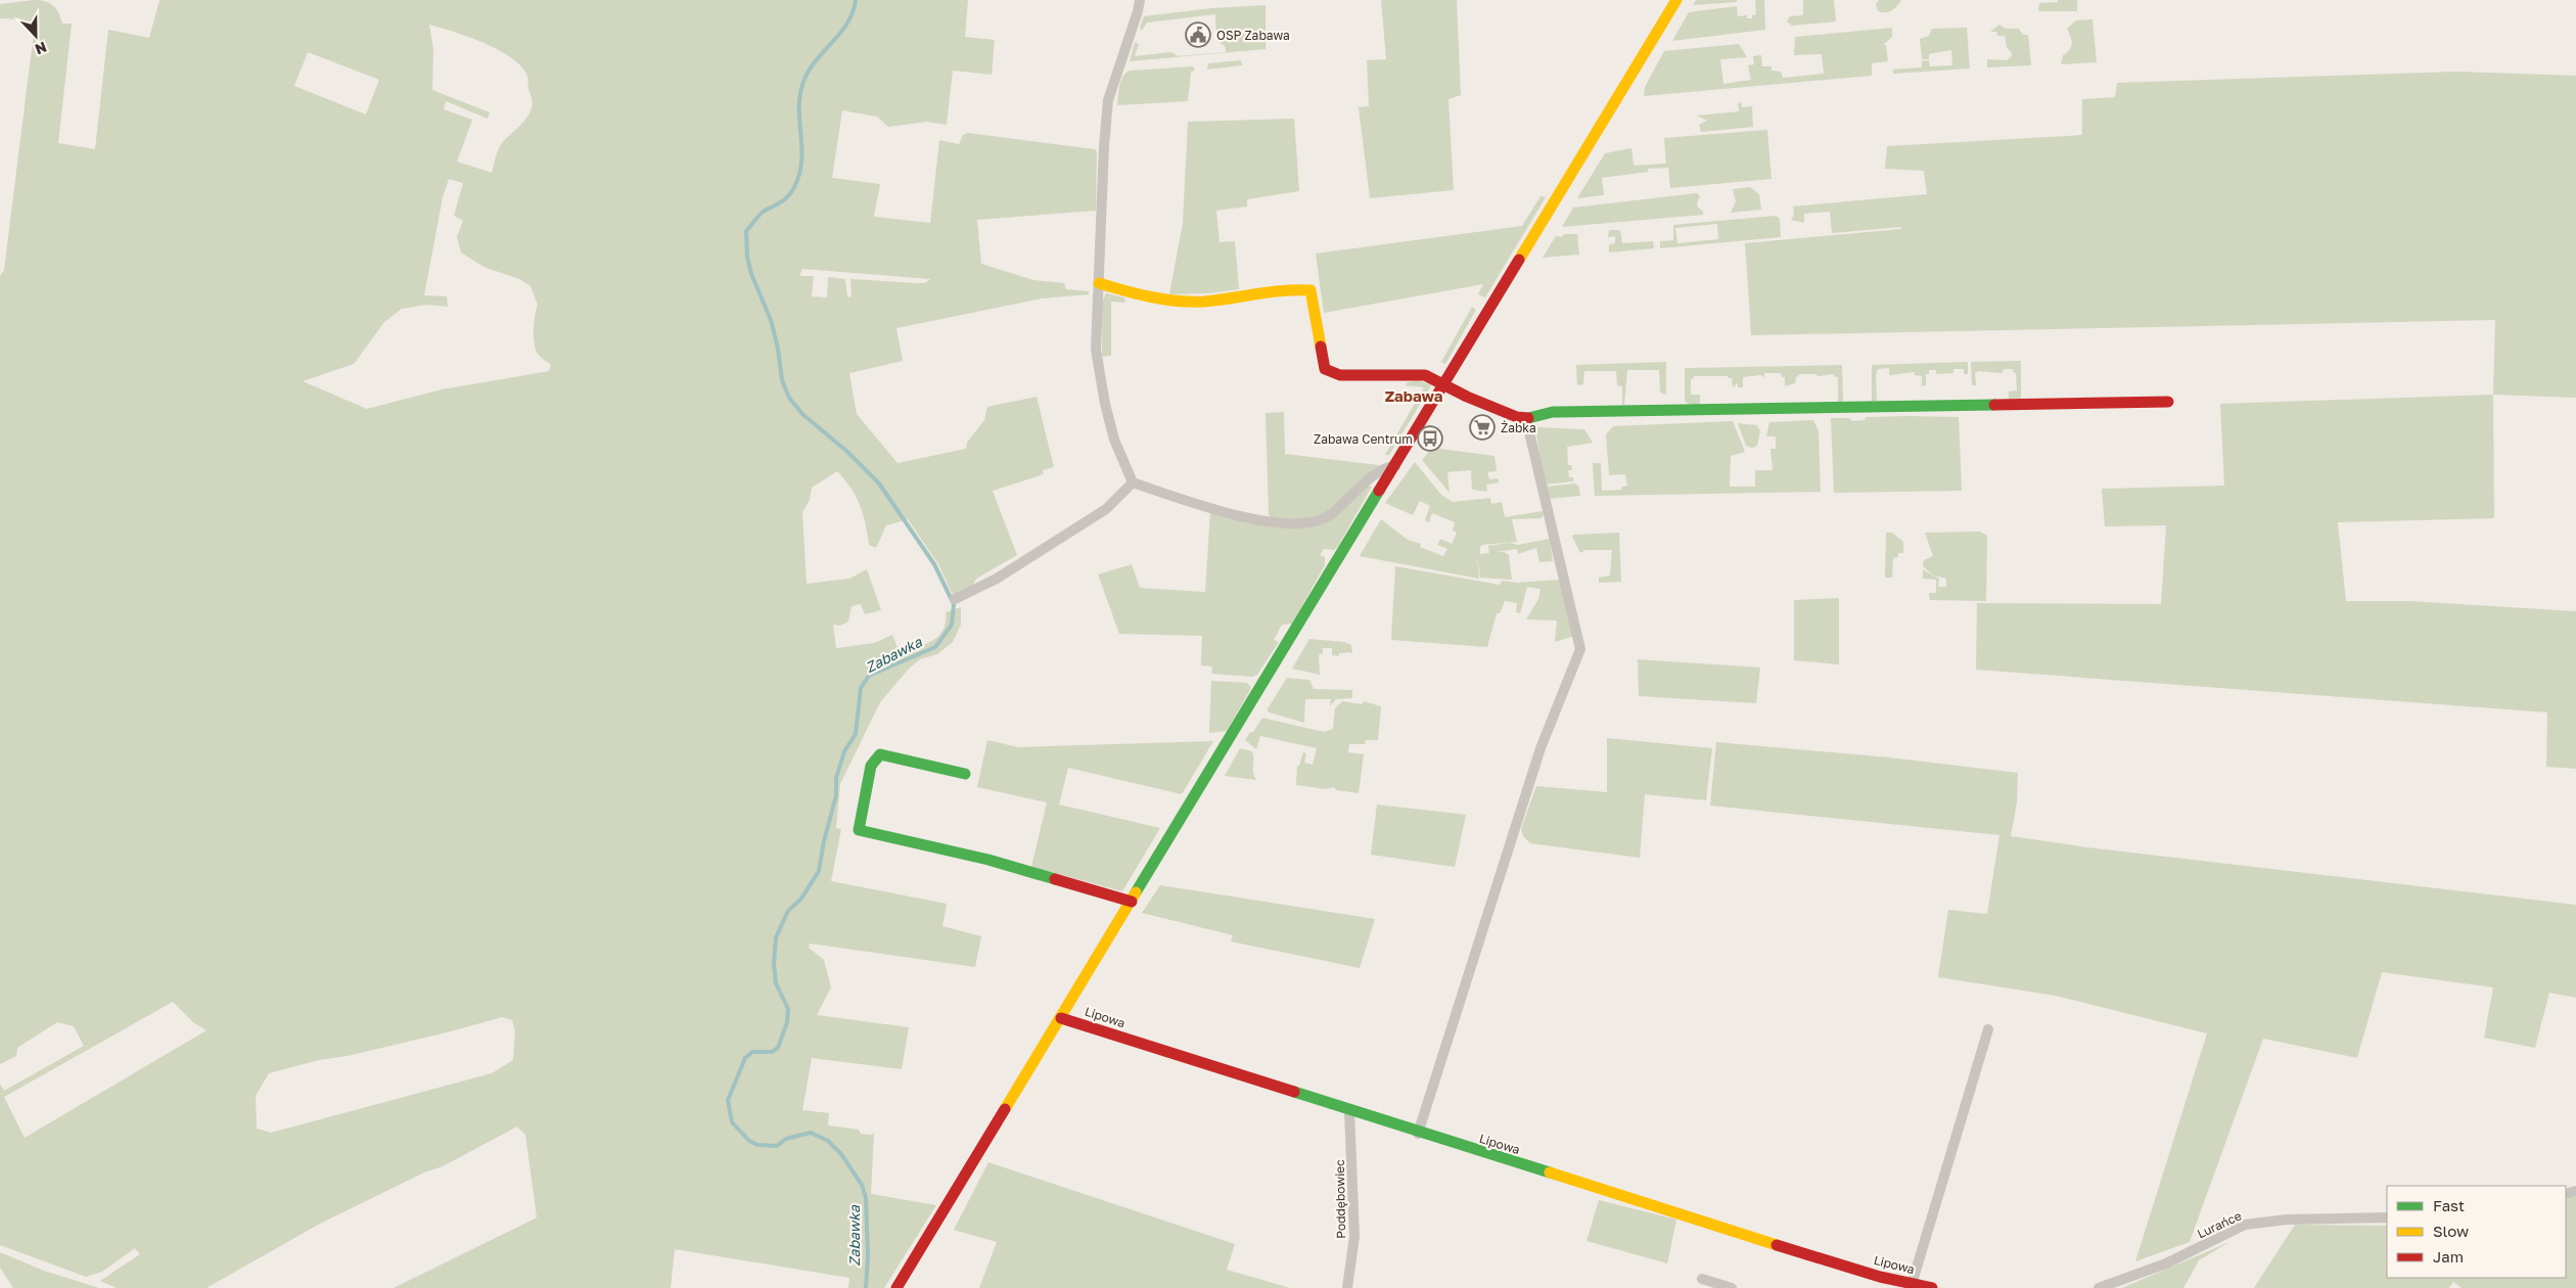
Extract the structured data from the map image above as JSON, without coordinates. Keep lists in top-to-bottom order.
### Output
{
  "streets": {
    "street": ["Lipowa", "Poddębowiec", "Lurańce"]
  },
  "crossings": [
    ["Lipowa", "Poddębowiec"]
  ],
  "districts": ["Zabawa"],
  "water": ["Zabawka"],
  "places": {
    "public building": ["OSP Zabawa"],
    "supermarket": ["Żabka"],
    "bus stop": ["Zabawa Centrum"]
  },
  "legend": ["Fast", "Slow", "Jam"],
  "north": "bottom"
}
